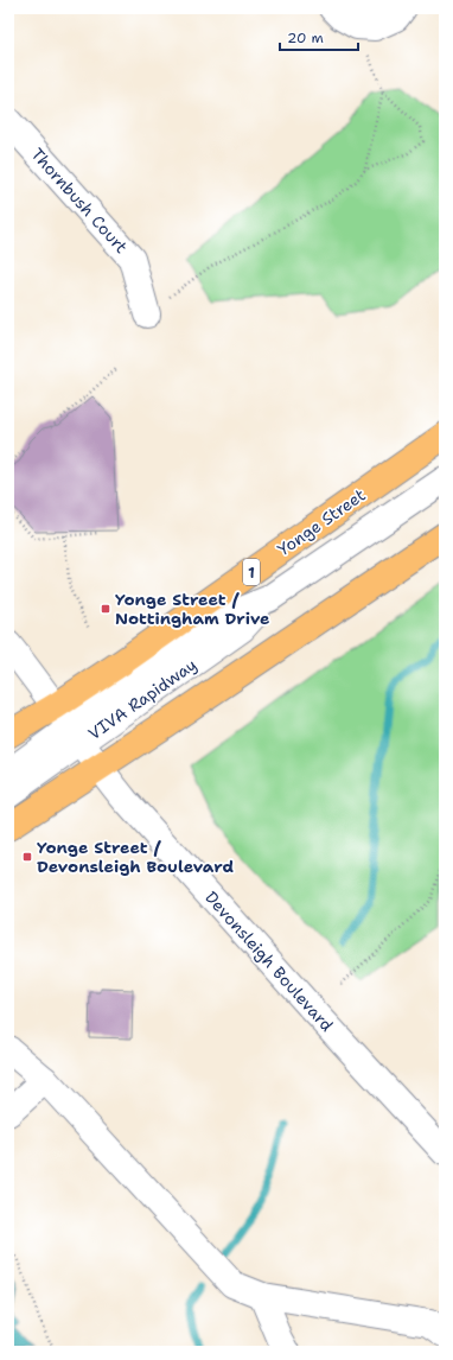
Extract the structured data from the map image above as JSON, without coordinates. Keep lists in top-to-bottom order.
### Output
{
  "streets": {
    "main road": ["Yonge Street", "1"],
    "street": ["Thornbush Court", "VIVA Rapidway", "Devonsleigh Boulevard"]
  },
  "crossings": [
    ["Yonge Street", "Devonsleigh Boulevard"],
    ["VIVA Rapidway", "Devonsleigh Boulevard"]
  ],
  "places": {
    "transit": ["Yonge Street / Nottingham Drive", "Yonge Street / Devonsleigh Boulevard"]
  },
  "scale_bar": "20 m"
}
